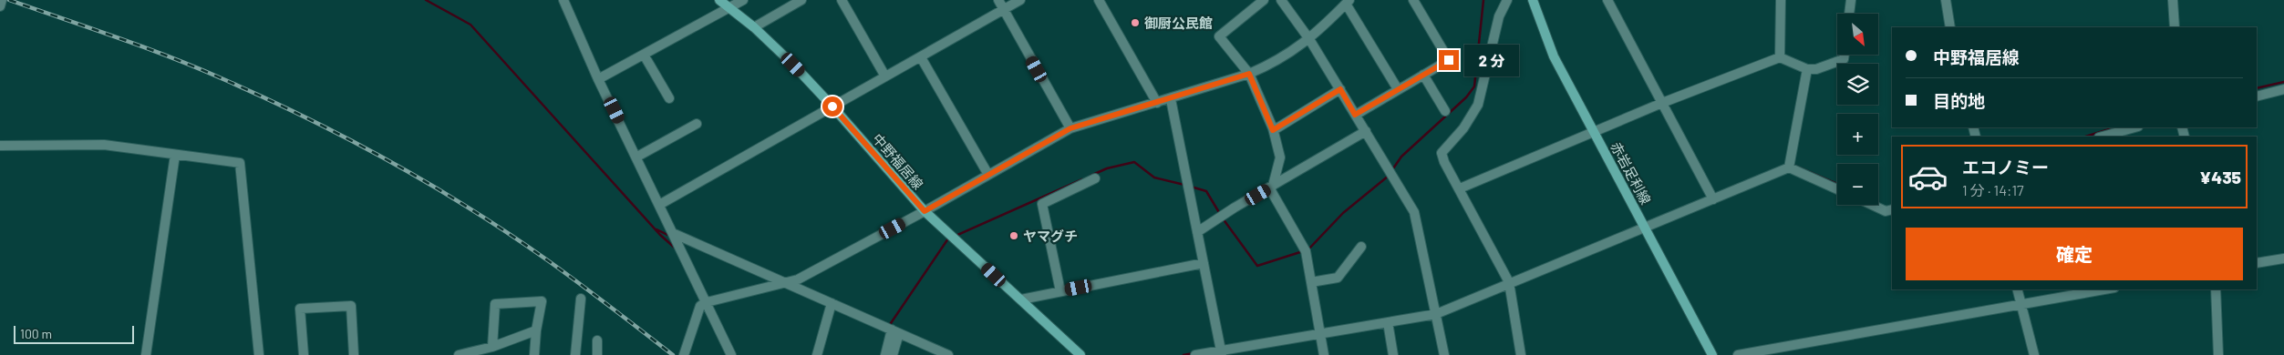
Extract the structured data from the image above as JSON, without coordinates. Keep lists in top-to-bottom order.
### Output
{
  "streets": {
    "main road": ["中野福居線", "赤岩足利線"]
  },
  "places": ["御厨公民館", "ヤマグチ"],
  "scale_bar": "100 m",
  "north": "bottom right",
  "page": {
    "map_buttons": ["+", "−"],
    "banner": ["中野福居線", "目的地"],
    "bubble": "2 分",
    "list": [
      {
        "name": "エコノミー",
        "note": "1 分 · 14:17",
        "value": "¥435"
      }
    ],
    "buttons": "確定",
    "scale": "100 m"
  }
}
